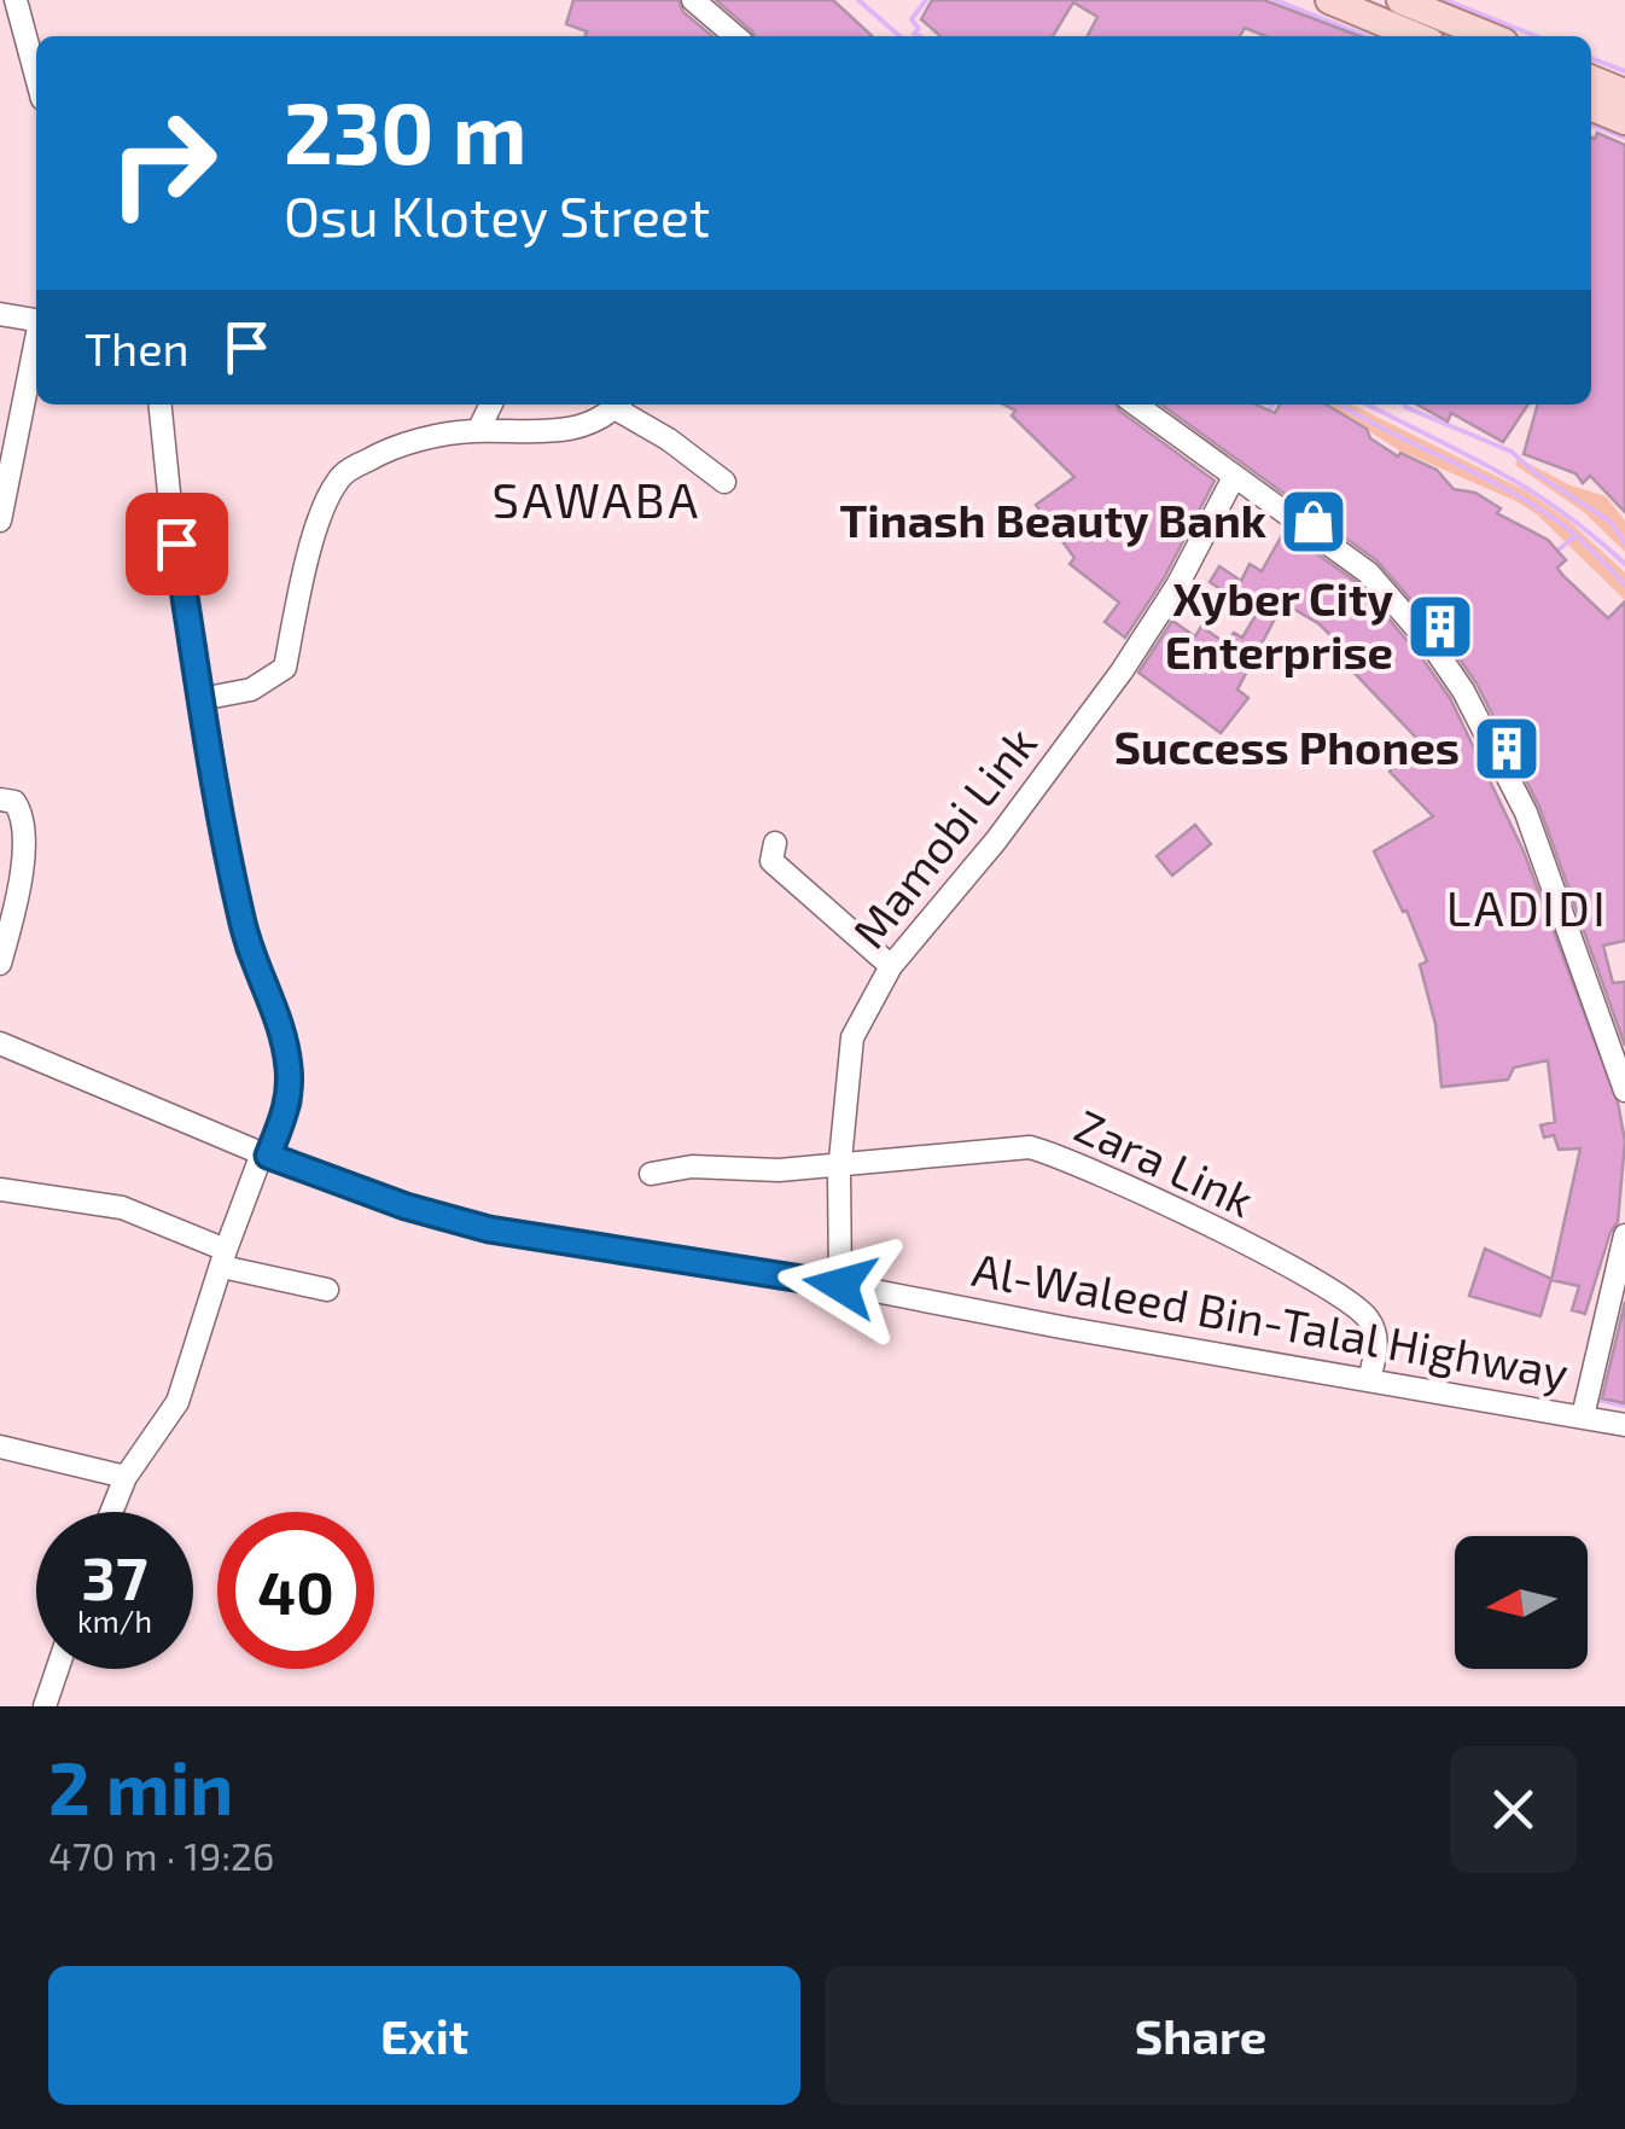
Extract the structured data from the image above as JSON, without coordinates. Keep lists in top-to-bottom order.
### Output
{
  "streets": {
    "street": ["Mamobi Link", "Zara Link", "Al-Waleed Bin-Talal Highway"]
  },
  "crossings": [
    ["Mamobi Link", "Zara Link"],
    ["Mamobi Link", "Al-Waleed Bin-Talal Highway"],
    ["Zara Link", "Al-Waleed Bin-Talal Highway"]
  ],
  "districts": ["SAWABA", "LADIDI"],
  "places": {
    "shop": ["Tinash Beauty Bank"],
    "building": ["Xyber City Enterprise", "Success Phones"]
  },
  "north": "left",
  "page": {
    "turn": ["230 m", "Osu Klotey Street"],
    "then": "Then",
    "speed": "37 km/h",
    "limit": "40",
    "heading": ["2 min", "470 m · 19:26"],
    "buttons": ["Exit", "Share"]
  }
}
